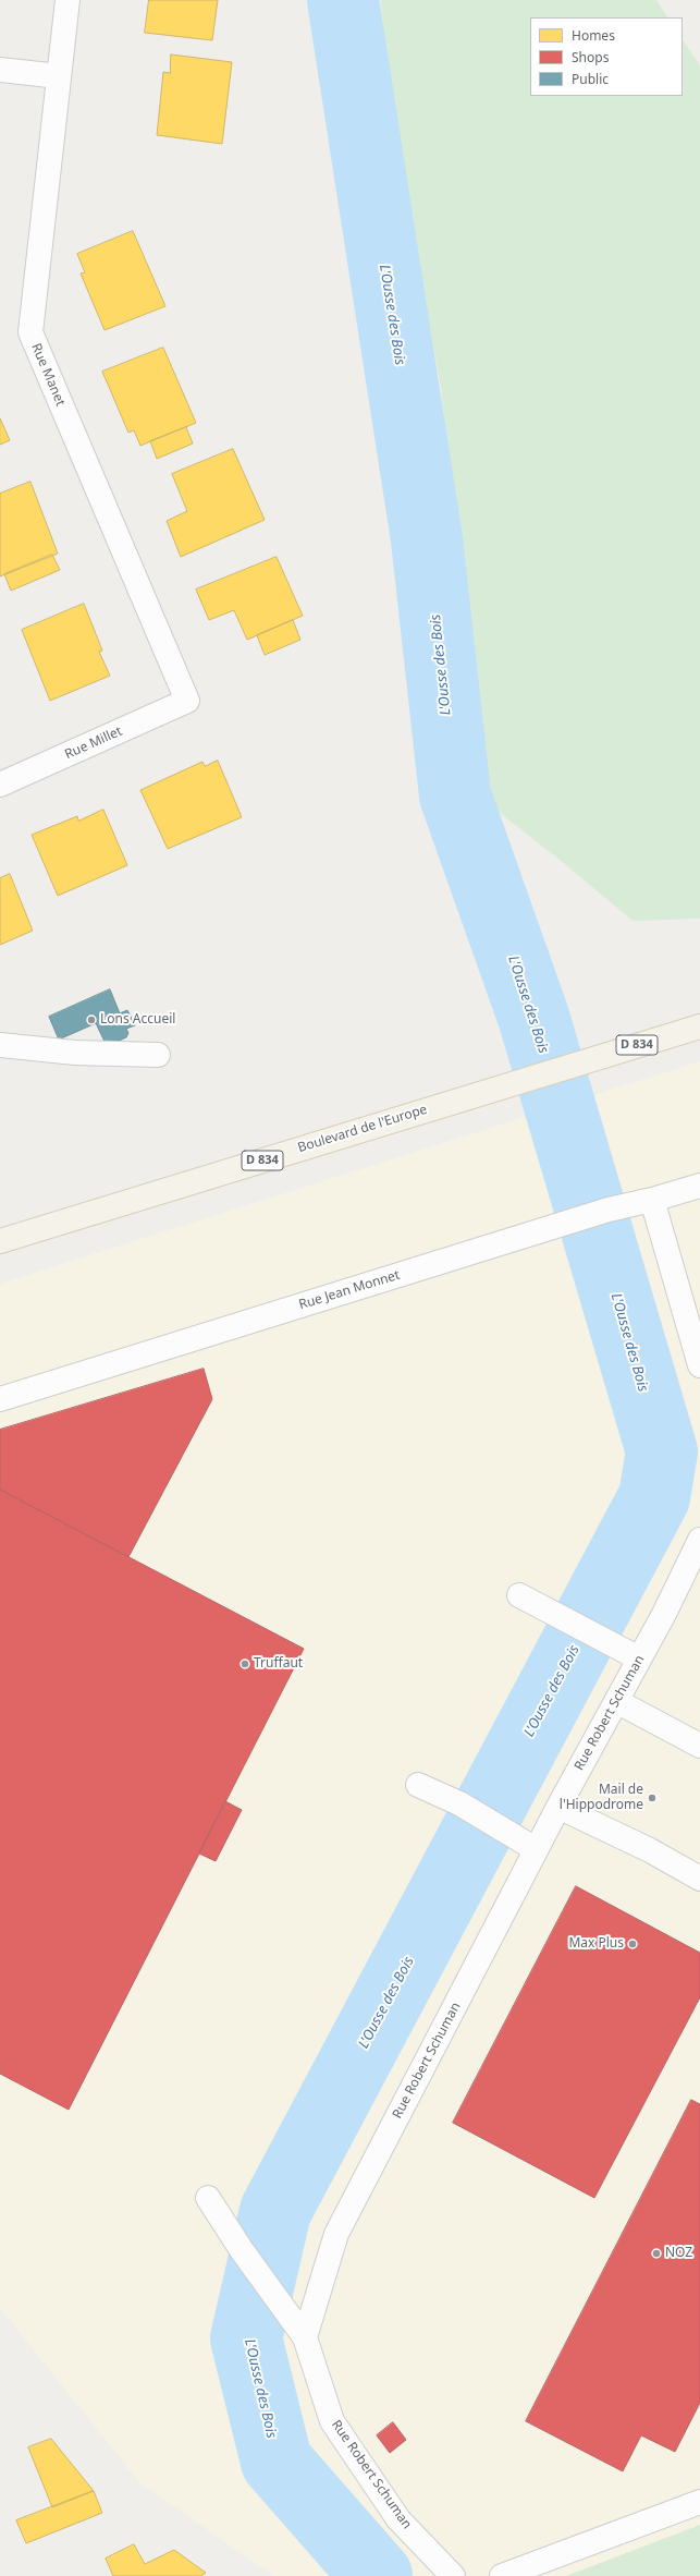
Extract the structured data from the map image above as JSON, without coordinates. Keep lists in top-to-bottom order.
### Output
{
  "streets": {
    "main road": ["D 834", "Boulevard de l'Europe"],
    "street": [
      "Rue Manet",
      "Rue Millet",
      "Rue Jean Monnet",
      "Rue Robert Schuman"
    ]
  },
  "crossings": [
    ["Rue Manet", "Rue Millet"]
  ],
  "water": ["L'Ousse des Bois"],
  "places": [
    "Lons Accueil",
    "Truffaut",
    "Mail de l'Hippodrome",
    "Max Plus",
    "NOZ"
  ],
  "legend": ["Homes", "Shops", "Public"]
}
